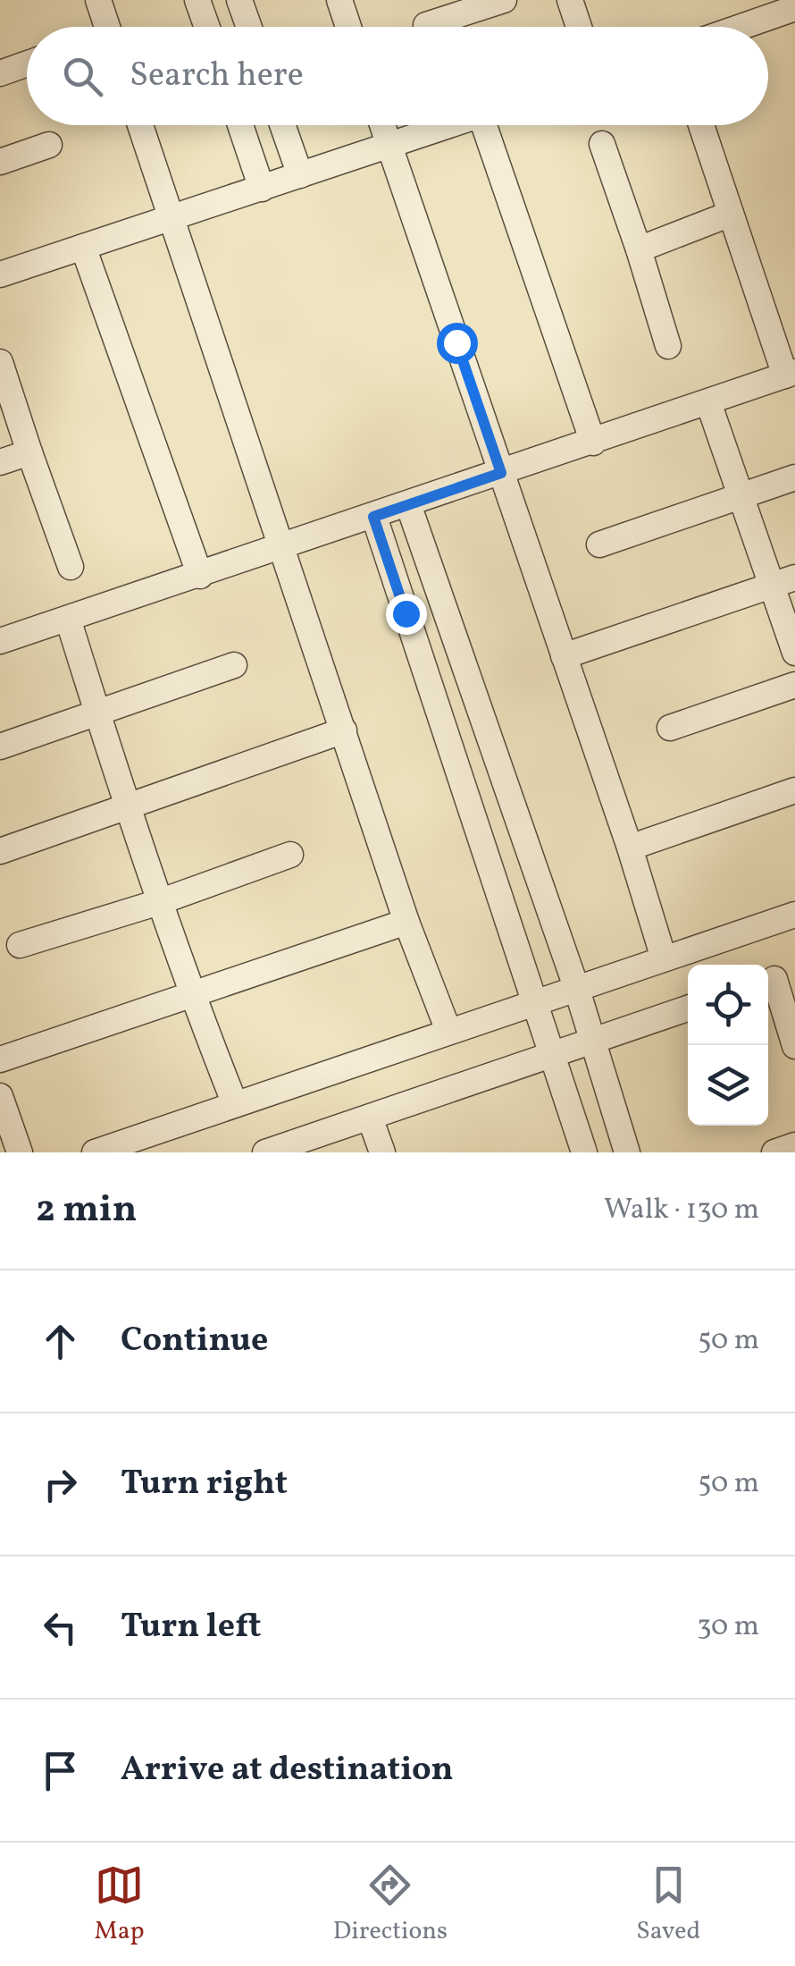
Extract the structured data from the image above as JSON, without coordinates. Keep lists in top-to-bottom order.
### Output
{
  "page": {
    "search": "Search here",
    "heading": ["2 min", "Walk · 130 m"],
    "list": [
      ["Continue", "50 m"],
      ["Turn right", "50 m"],
      ["Turn left", "30 m"],
      "Arrive at destination"
    ],
    "nav": ["Map", "Directions", "Saved"]
  }
}
